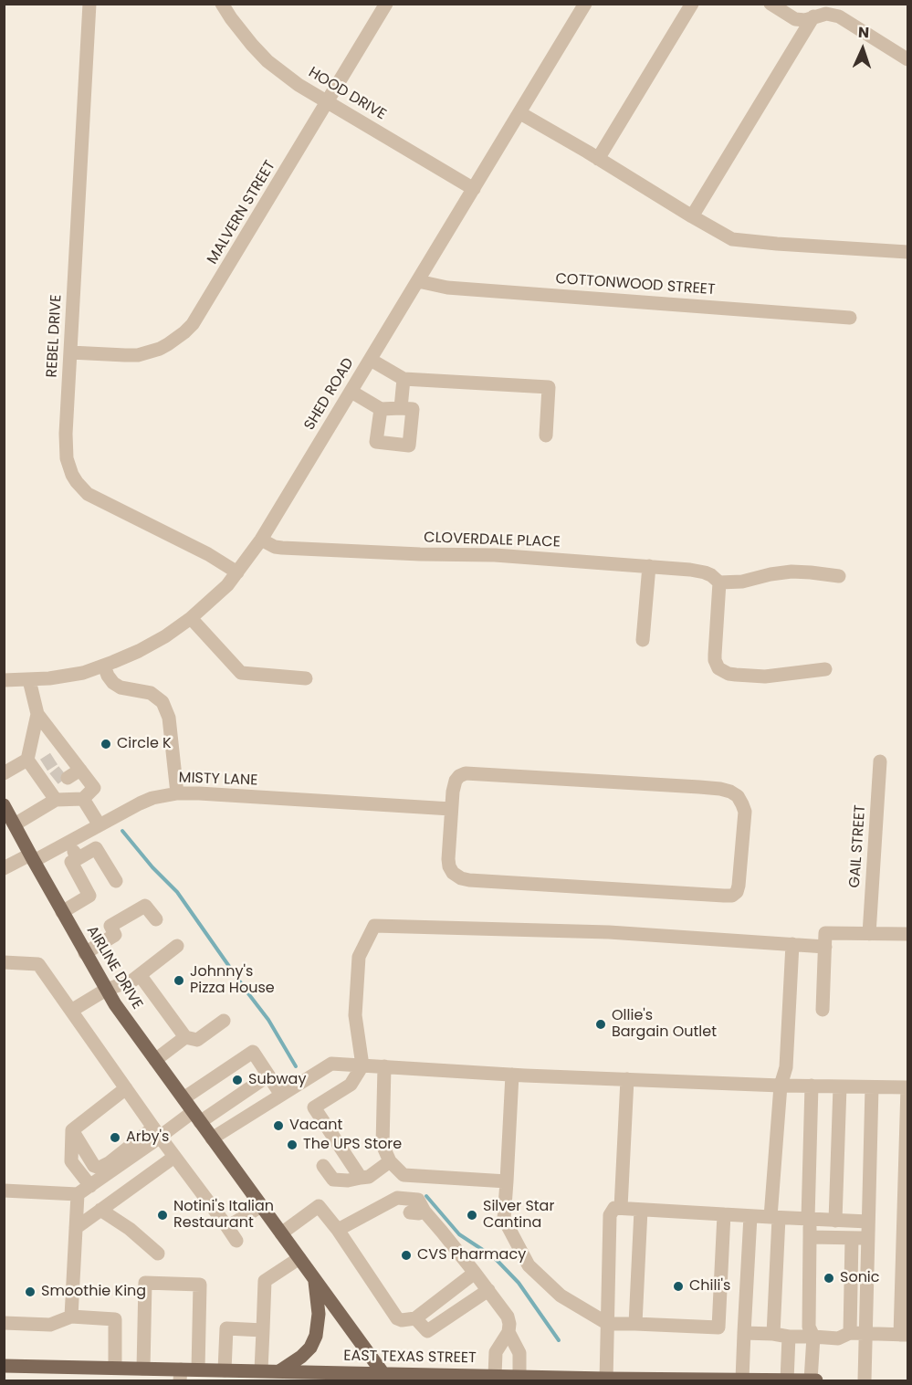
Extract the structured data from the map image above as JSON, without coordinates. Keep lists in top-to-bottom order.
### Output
{
  "streets": {
    "main road": ["AIRLINE DRIVE", "EAST TEXAS STREET"],
    "street": [
      "HOOD DRIVE",
      "MALVERN STREET",
      "COTTONWOOD STREET",
      "REBEL DRIVE",
      "SHED ROAD",
      "CLOVERDALE PLACE",
      "MISTY LANE",
      "GAIL STREET"
    ]
  },
  "crossings": [
    ["HOOD DRIVE", "MALVERN STREET"],
    ["HOOD DRIVE", "SHED ROAD"],
    ["MALVERN STREET", "REBEL DRIVE"],
    ["COTTONWOOD STREET", "SHED ROAD"],
    ["REBEL DRIVE", "SHED ROAD"],
    ["SHED ROAD", "CLOVERDALE PLACE"],
    ["MISTY LANE", "AIRLINE DRIVE"],
    ["AIRLINE DRIVE", "EAST TEXAS STREET"]
  ],
  "places": [
    "Circle K",
    "Johnny's Pizza House",
    "Ollie's Bargain Outlet",
    "Subway",
    "Vacant",
    "Arby's",
    "The UPS Store",
    "Notini's Italian Restaurant",
    "Silver Star Cantina",
    "CVS Pharmacy",
    "Sonic",
    "Chili's",
    "Smoothie King"
  ],
  "north": "top"
}
